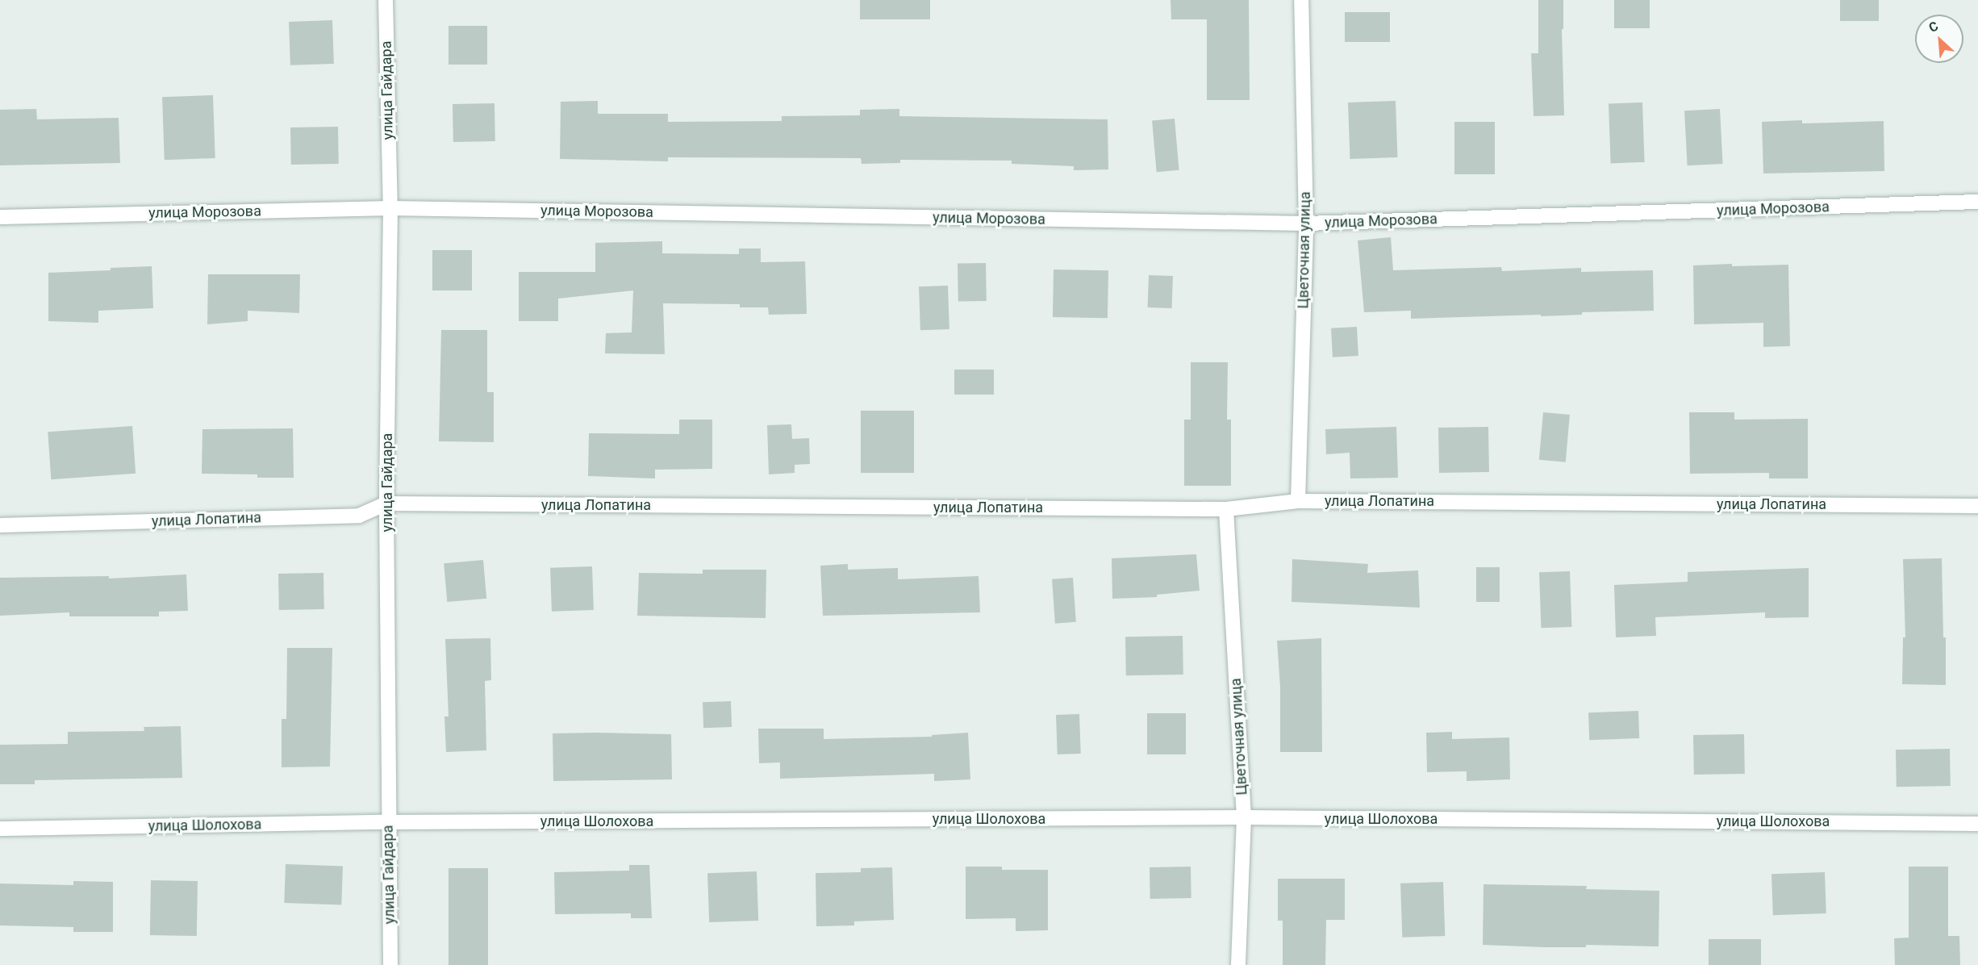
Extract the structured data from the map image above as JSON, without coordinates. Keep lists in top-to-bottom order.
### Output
{
  "streets": {
    "street": [
      "улица Гайдара",
      "улица Морозова",
      "Цветочная улица",
      "улица Лопатина",
      "улица Шолохова"
    ]
  },
  "crossings": [
    ["улица Гайдара", "улица Морозова"],
    ["улица Гайдара", "улица Лопатина"],
    ["улица Гайдара", "улица Шолохова"],
    ["улица Морозова", "Цветочная улица"],
    ["Цветочная улица", "улица Лопатина"],
    ["Цветочная улица", "улица Шолохова"]
  ],
  "north": "top left"
}
